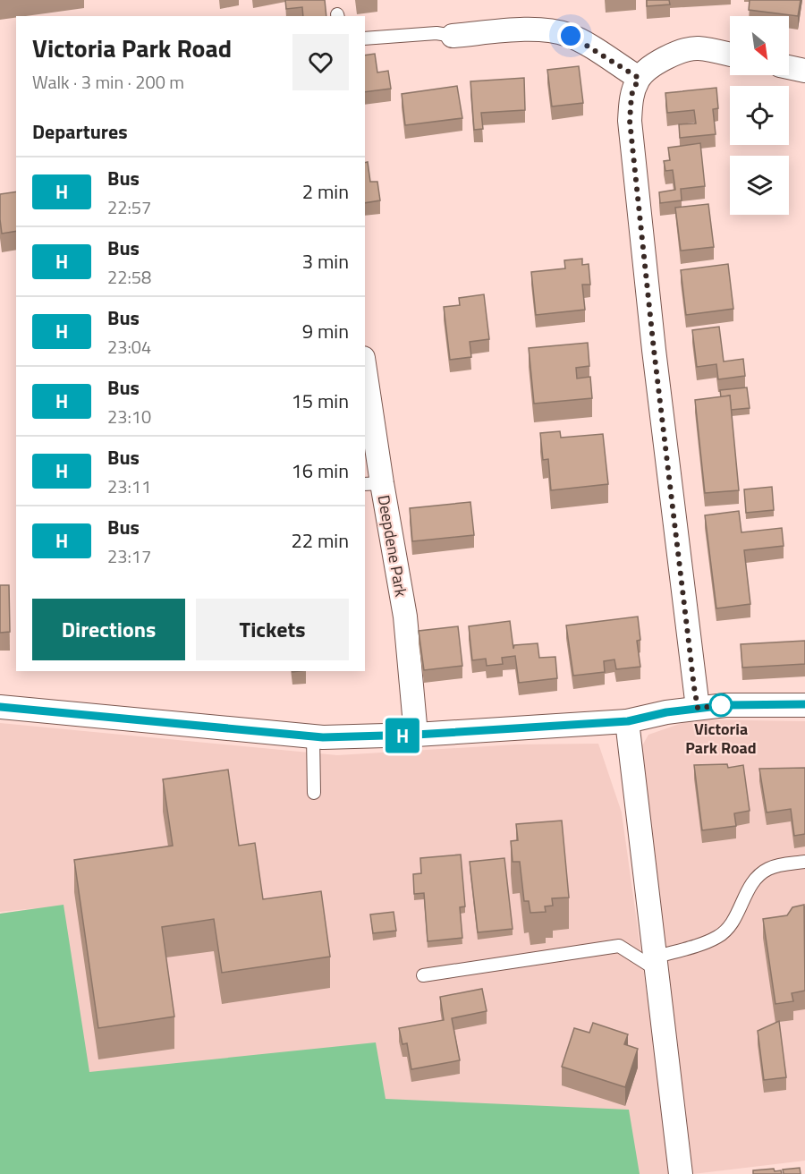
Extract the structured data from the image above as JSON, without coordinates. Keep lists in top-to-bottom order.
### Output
{
  "streets": {
    "street": ["Deepdene Park"]
  },
  "places": ["Victoria Park Road"],
  "lines": ["bus line H"],
  "north": "bottom right",
  "page": {
    "on_map": "H",
    "heading": [
      ["Victoria Park Road", "Walk · 3 min · 200 m"],
      "Departures"
    ],
    "list": [
      {
        "mark": "H",
        "name": "Bus",
        "note": "22:57",
        "value": "2 min"
      },
      {
        "mark": "H",
        "name": "Bus",
        "note": "22:58",
        "value": "3 min"
      },
      {
        "mark": "H",
        "name": "Bus",
        "note": "23:04",
        "value": "9 min"
      },
      {
        "mark": "H",
        "name": "Bus",
        "note": "23:10",
        "value": "15 min"
      },
      {
        "mark": "H",
        "name": "Bus",
        "note": "23:11",
        "value": "16 min"
      },
      {
        "mark": "H",
        "name": "Bus",
        "note": "23:17",
        "value": "22 min"
      }
    ],
    "buttons": ["Directions", "Tickets"]
  }
}
